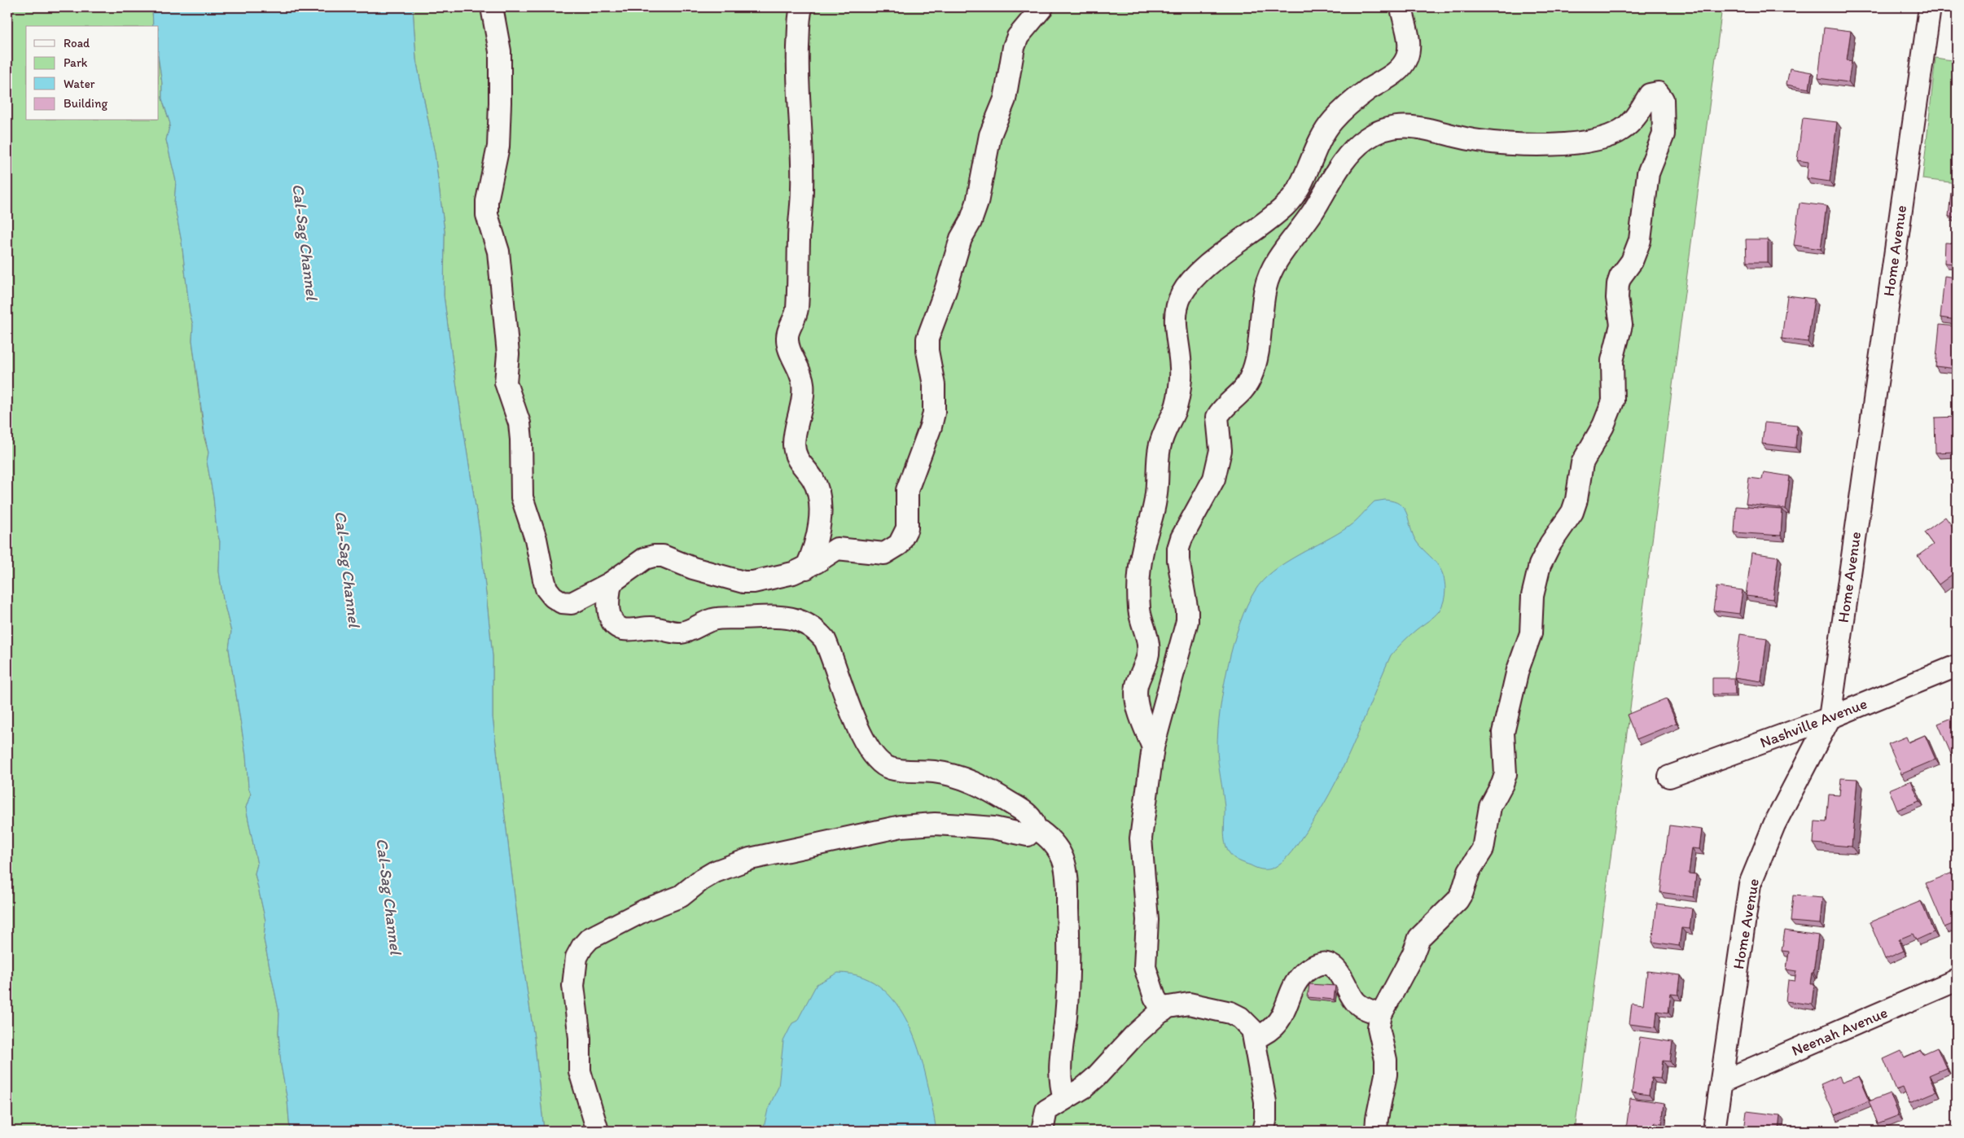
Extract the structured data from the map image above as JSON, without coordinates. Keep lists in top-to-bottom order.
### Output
{
  "streets": {
    "street": ["Home Avenue", "Nashville Avenue", "Neenah Avenue"]
  },
  "crossings": [
    ["Home Avenue", "Nashville Avenue"],
    ["Home Avenue", "Neenah Avenue"]
  ],
  "water": ["Cal-Sag Channel"],
  "legend": [
    "Road",
    "Park",
    "Water",
    "Building"
  ]
}
